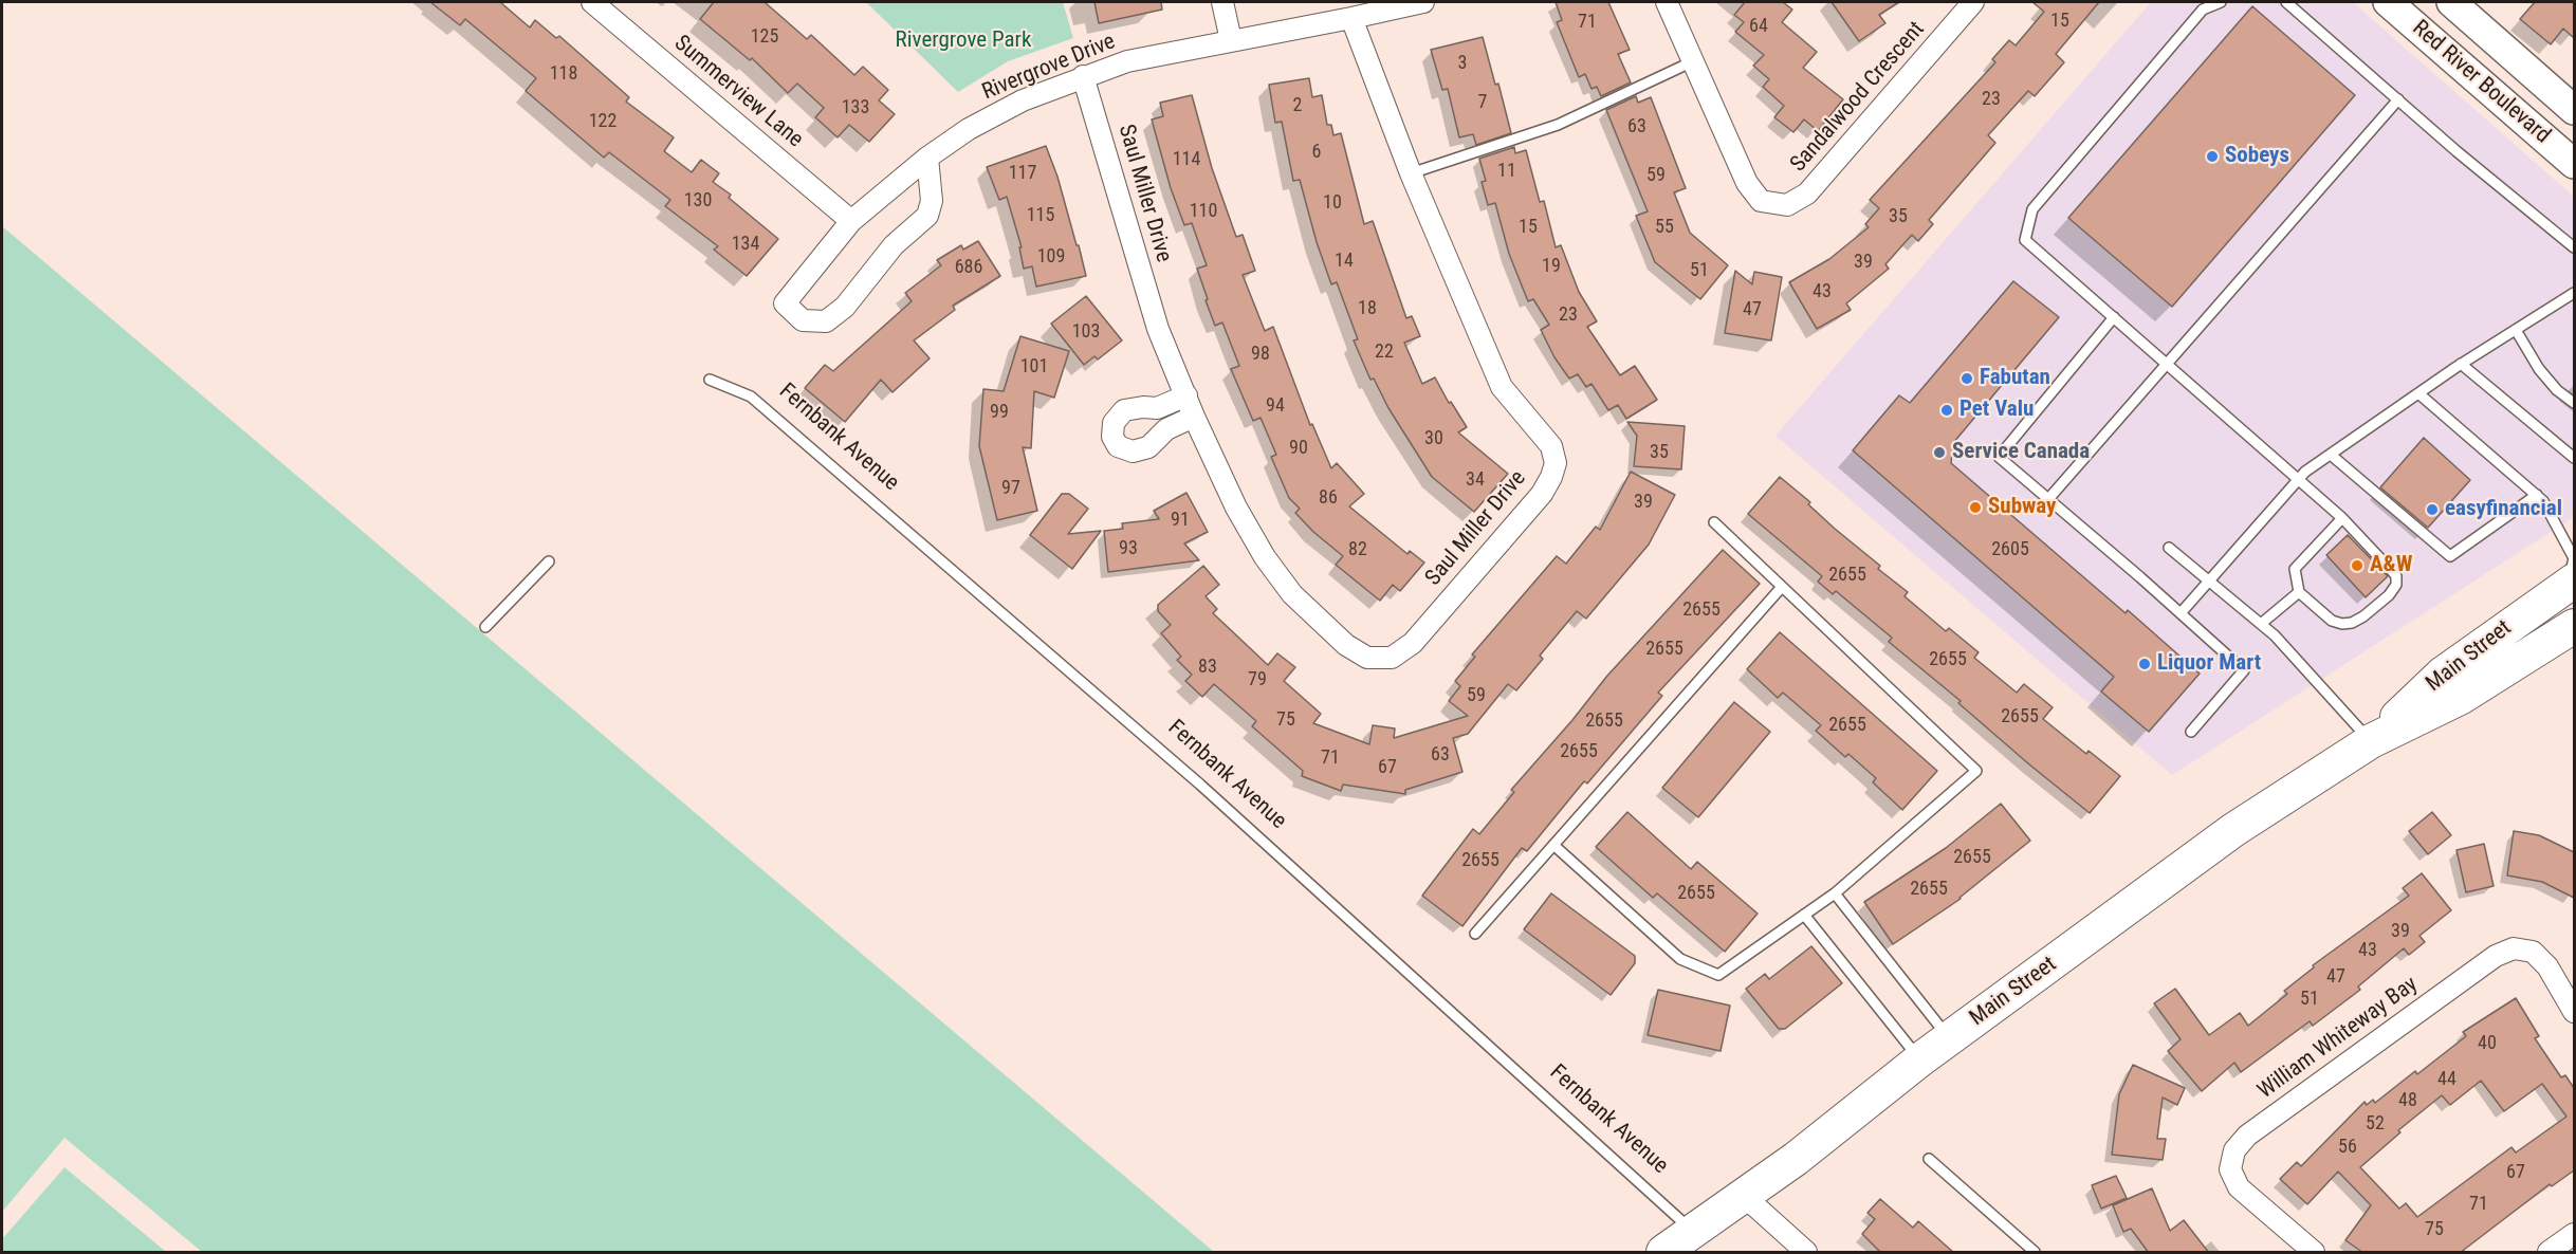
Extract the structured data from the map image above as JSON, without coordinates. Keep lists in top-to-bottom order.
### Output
{
  "streets": {
    "main road": ["Main Street"],
    "street": [
      "Rivergrove Drive",
      "Red River Boulevard",
      "Summerview Lane",
      "Sandalwood Crescent",
      "Saul Miller Drive",
      "William Whiteway Bay"
    ],
    "lane": ["Fernbank Avenue"]
  },
  "crossings": [
    ["Rivergrove Drive", "Summerview Lane"],
    ["Rivergrove Drive", "Saul Miller Drive"],
    ["Fernbank Avenue", "Main Street"]
  ],
  "parks": ["Rivergrove Park"],
  "places": [
    "Sobeys",
    "Fabutan",
    "Pet Valu",
    "Service Canada",
    "Subway",
    "easyfinancial",
    "A&W",
    "Liquor Mart"
  ],
  "house_numbers": [
    "15",
    "71",
    "64",
    "125",
    "3",
    "118",
    "23",
    "7",
    "2",
    "133",
    "122",
    "63",
    "6",
    "114",
    "11",
    "117",
    "59",
    "130",
    "10",
    "110",
    "115",
    "35",
    "15",
    "55",
    "134",
    "109",
    "14",
    "39",
    "19",
    "686",
    "51",
    "43",
    "18",
    "47",
    "23",
    "103",
    "22",
    "98",
    "101",
    "94",
    "99",
    "30",
    "90",
    "35",
    "34",
    "97",
    "86",
    "39",
    "91",
    "93",
    "82",
    "2605",
    "2655",
    "2655",
    "2655",
    "2655",
    "83",
    "79",
    "59",
    "2655",
    "75",
    "2655",
    "2655",
    "2655",
    "63",
    "71",
    "67",
    "2655",
    "2655",
    "2655",
    "2655",
    "39",
    "43",
    "47",
    "51",
    "40",
    "44",
    "48",
    "52",
    "56",
    "67",
    "71",
    "75"
  ]
}
